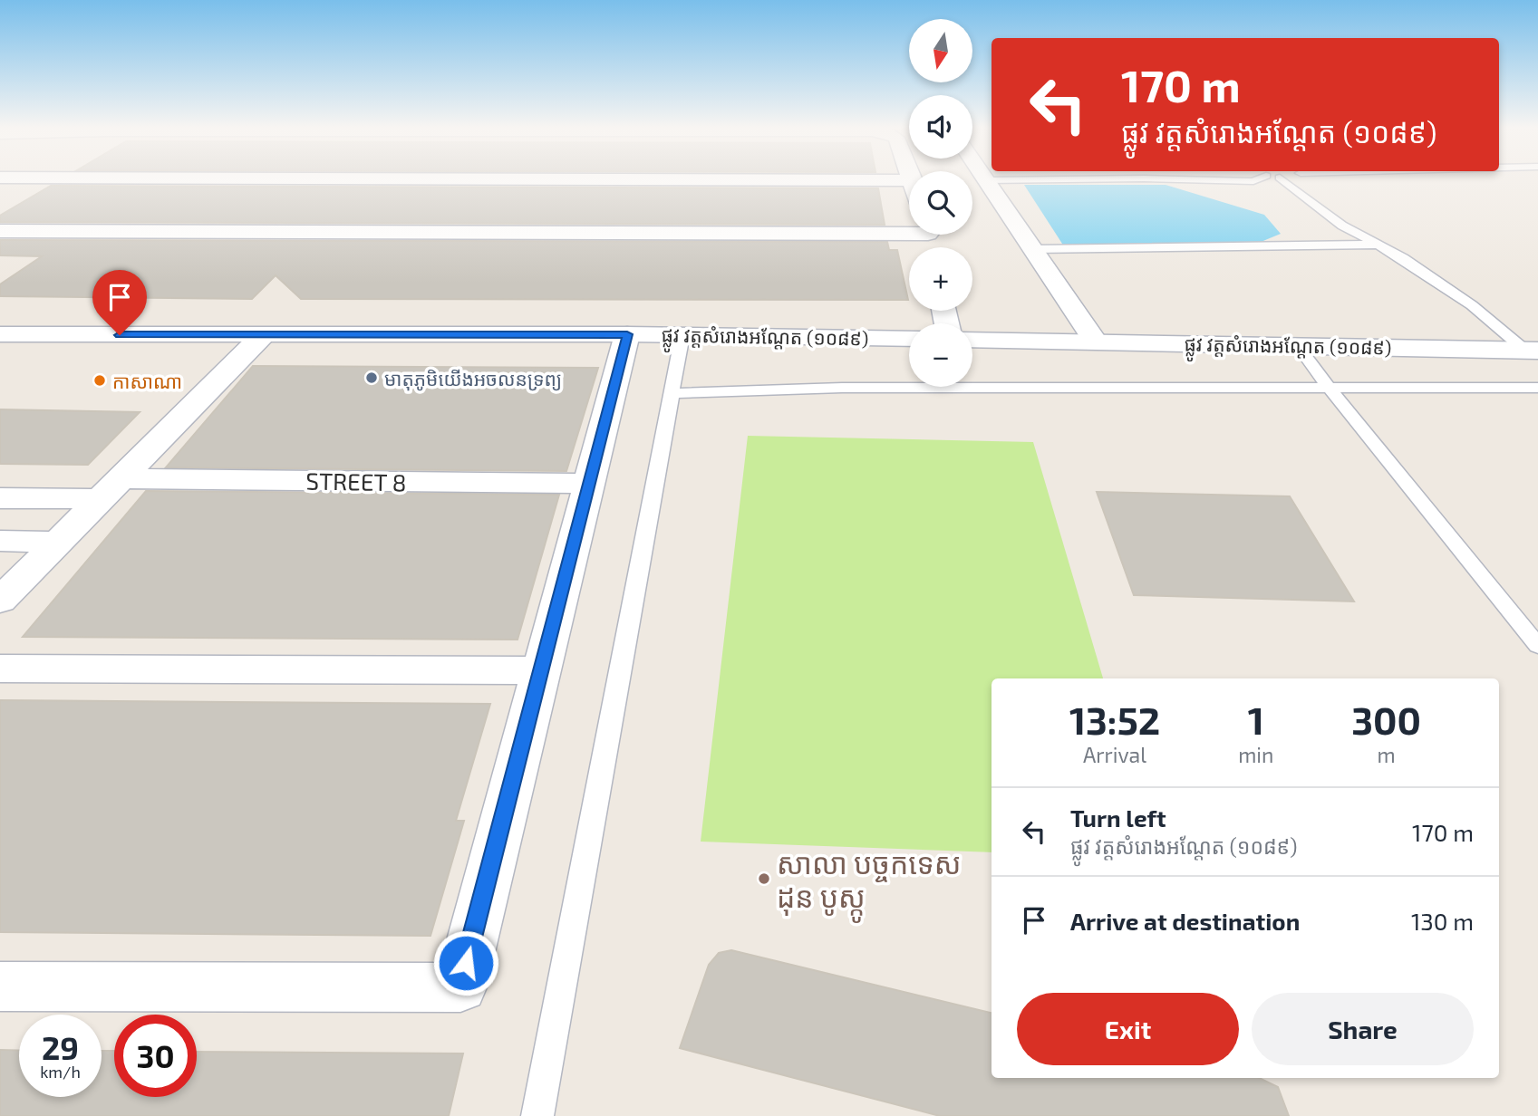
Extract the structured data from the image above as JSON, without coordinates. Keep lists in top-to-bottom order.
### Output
{
  "streets": {
    "street": ["ផ្លូវ វត្តសំរោងអណ្ដែត (១០៨៩)", "STREET 8"]
  },
  "places": ["មាតុភូមិយើងអចលនទ្រព្យ", "កាសាណា", "សាលា បច្ចកទេស ដុន បូស្កូ"],
  "north": "bottom",
  "page": {
    "map_buttons": ["+", "−"],
    "turn": ["170 m", "ផ្លូវ វត្តសំរោងអណ្ដែត (១០៨៩)"],
    "eta": [
      "13:52",
      "Arrival",
      "1",
      "min",
      "300",
      "m"
    ],
    "list": [
      {
        "name": "Turn left",
        "note": "ផ្លូវ វត្តសំរោងអណ្ដែត (១០៨៩)",
        "value": "170 m"
      },
      {
        "name": "Arrive at destination",
        "value": "130 m"
      }
    ],
    "buttons": ["Exit", "Share"],
    "speed": "29 km/h",
    "limit": "30"
  }
}
